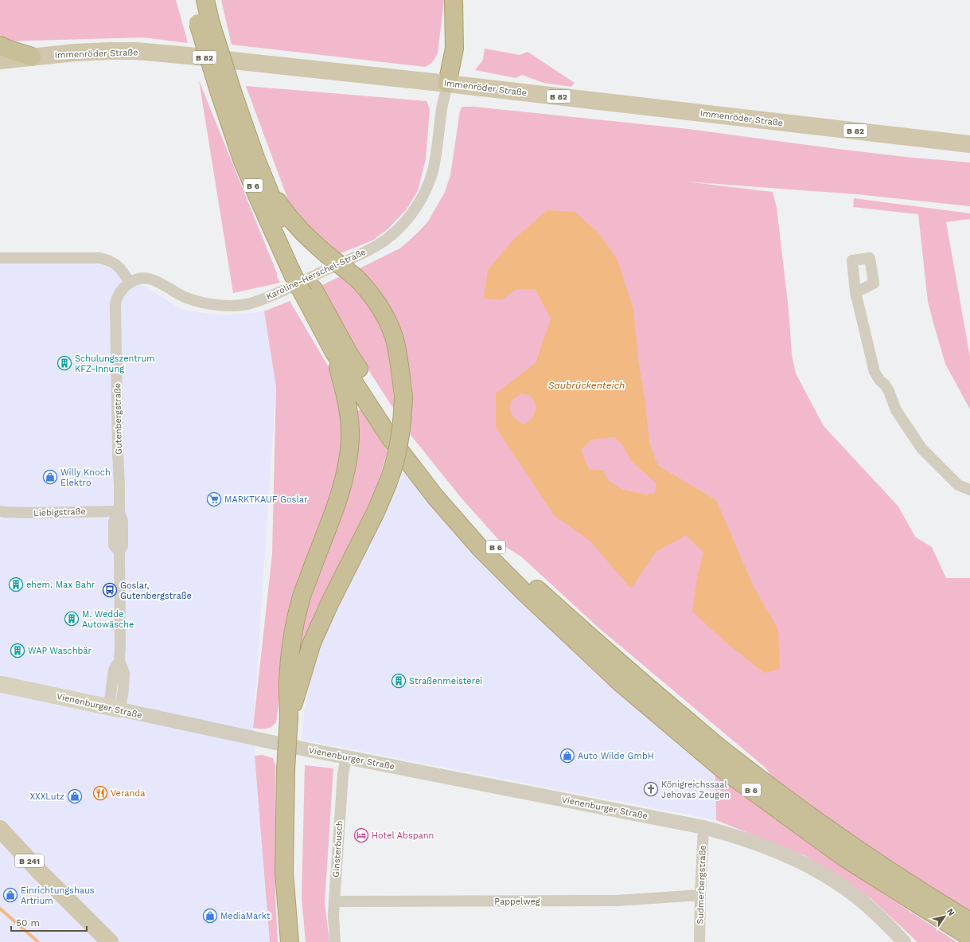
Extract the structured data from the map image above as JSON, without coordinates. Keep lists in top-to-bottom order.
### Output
{
  "streets": {
    "highway": ["B 6"],
    "main road": [
      "Immenröder Straße",
      "B 82",
      "Vienenburger Straße",
      "B 241"
    ],
    "street": [
      "Karoline-Herschel-Straße",
      "Gutenbergstraße",
      "Liebigstraße",
      "Ginsterbusch",
      "Sudmerbergstraße",
      "Pappelweg"
    ]
  },
  "crossings": [
    ["Immenröder Straße", "Karoline-Herschel-Straße"],
    ["Karoline-Herschel-Straße", "Gutenbergstraße"],
    ["Gutenbergstraße", "Liebigstraße"],
    ["Gutenbergstraße", "Vienenburger Straße"],
    ["Vienenburger Straße", "Ginsterbusch"],
    ["Vienenburger Straße", "Sudmerbergstraße"],
    ["Ginsterbusch", "Pappelweg"],
    ["Sudmerbergstraße", "Pappelweg"]
  ],
  "water": ["Saubrückenteich"],
  "places": {
    "building": [
      "Schulungszentrum KFZ-Innung",
      "ehem. Max Bahr",
      "M. Wedde Autowäsche",
      "WAP Waschbär",
      "Straßenmeisterei"
    ],
    "shop": [
      "Willy Knoch Elektro",
      "Auto Wilde GmbH",
      "XXXLutz",
      "Einrichtungshaus Artrium",
      "MediaMarkt"
    ],
    "supermarket": ["MARKTKAUF Goslar"],
    "bus stop": ["Goslar, Gutenbergstraße"],
    "church": ["Königreichssaal Jehovas Zeugen"],
    "restaurant": ["Veranda"],
    "hotel": ["Hotel Abspann"]
  },
  "scale_bar": "50 m",
  "north": "top right"
}
